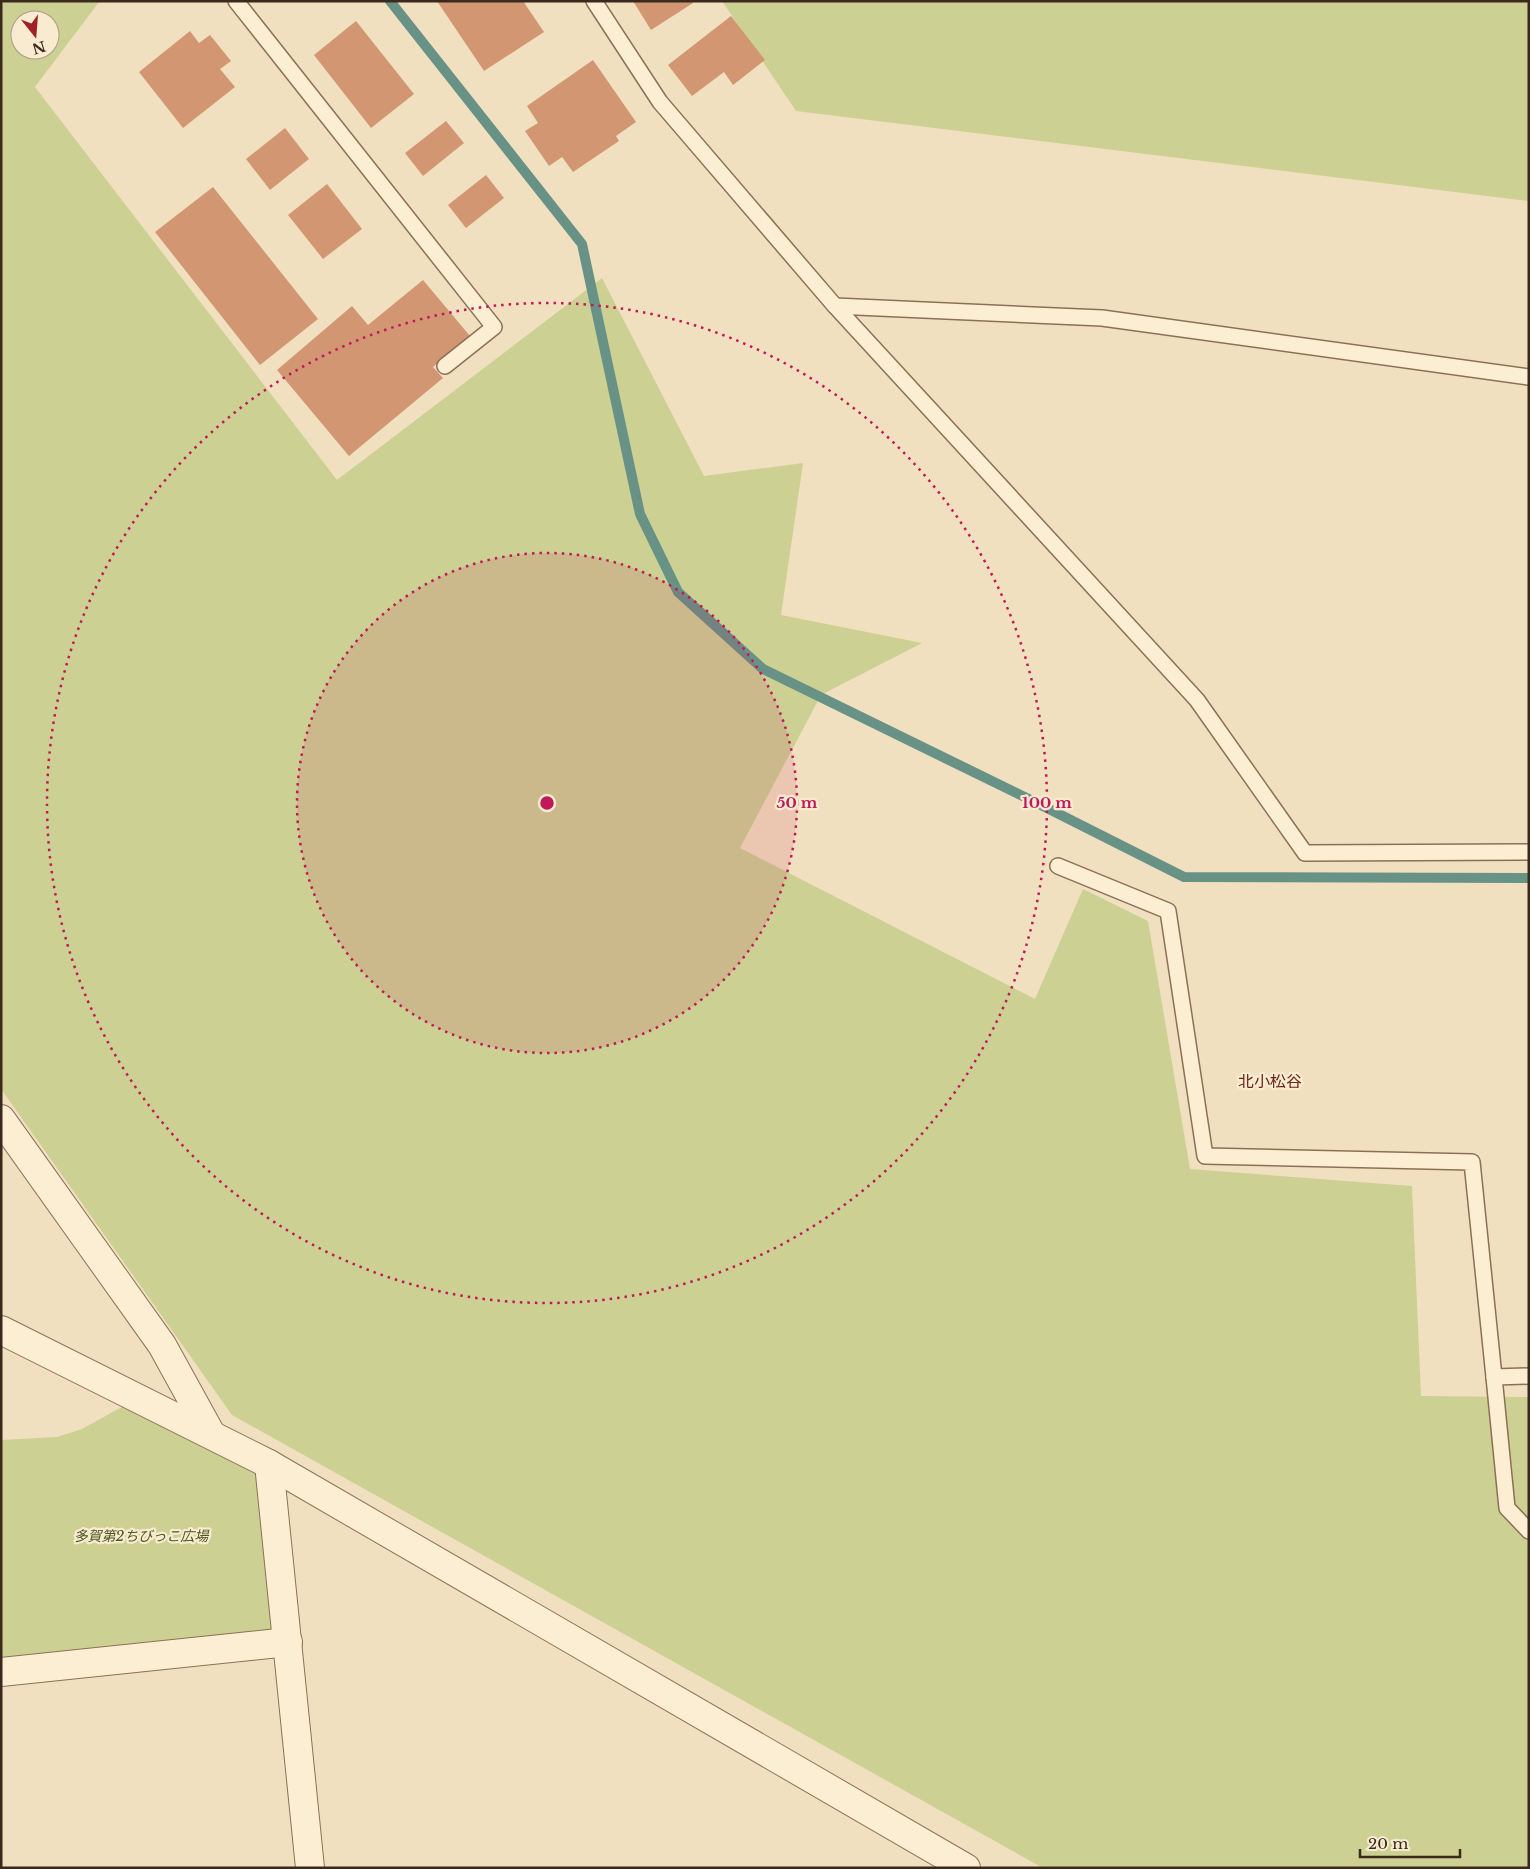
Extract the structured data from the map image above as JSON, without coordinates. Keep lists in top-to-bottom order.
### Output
{
  "districts": ["北小松谷"],
  "parks": ["多賀第2ちびっこ広場"],
  "scale_bar": "20 m",
  "north": "bottom",
  "rings": ["50 m", "100 m"]
}
